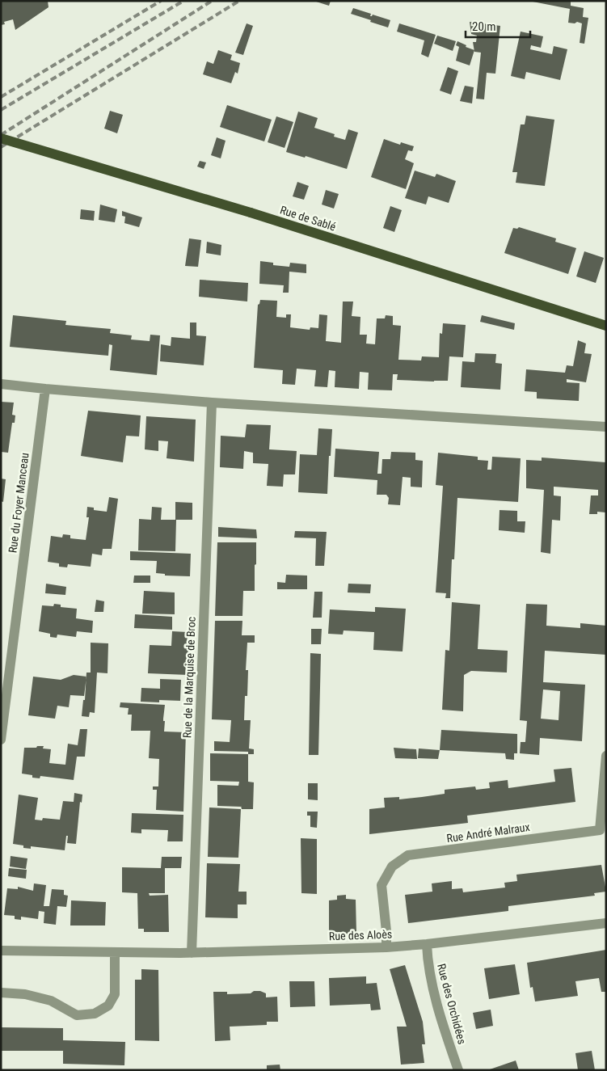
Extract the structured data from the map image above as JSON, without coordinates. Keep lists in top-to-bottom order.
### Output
{
  "streets": {
    "main road": ["Rue de Sablé"],
    "street": [
      "Rue du Foyer Manceau",
      "Rue de la Marquise de Broc",
      "Rue André Malraux",
      "Rue des Aloès",
      "Rue des Orchidées"
    ]
  },
  "crossings": [
    ["Rue de la Marquise de Broc", "Rue des Aloès"],
    ["Rue André Malraux", "Rue des Aloès"],
    ["Rue des Aloès", "Rue des Orchidées"]
  ],
  "scale_bar": "20 m"
}
